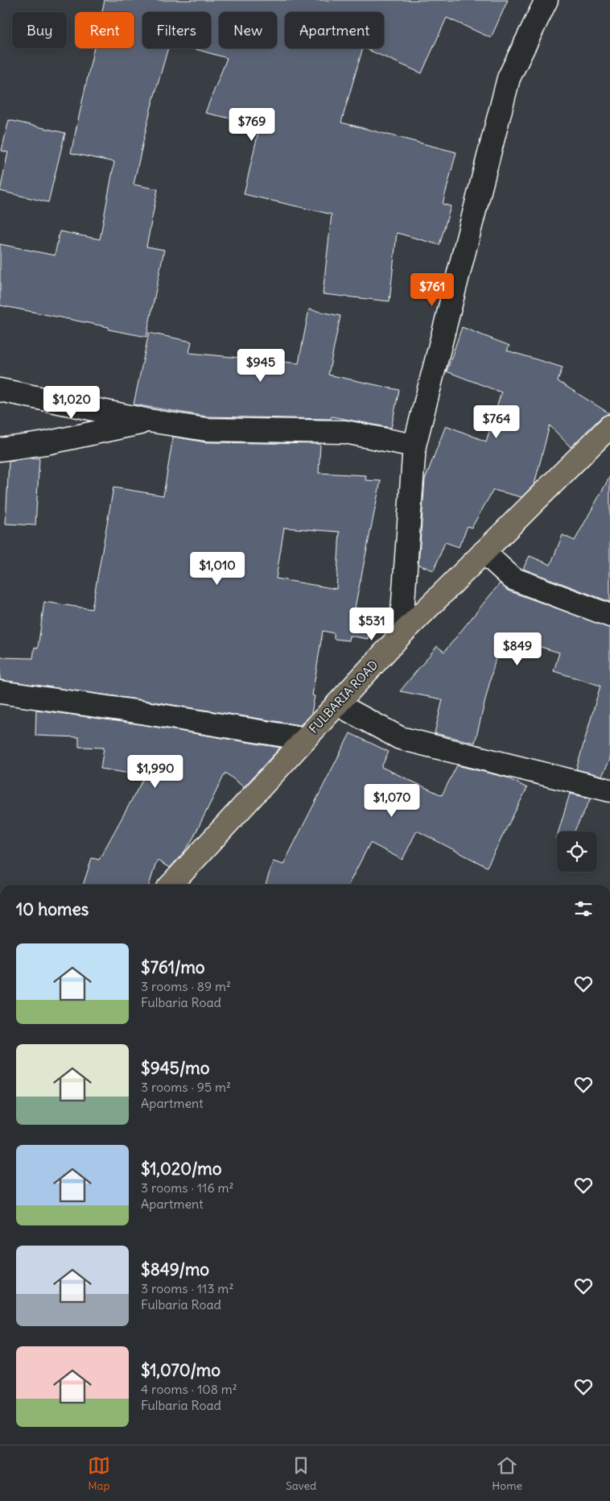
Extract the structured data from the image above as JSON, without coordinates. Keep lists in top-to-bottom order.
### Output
{
  "streets": {
    "main road": ["FULBARIA ROAD"]
  },
  "page": {
    "chip": [
      "Buy",
      "Rent",
      "Filters",
      "New",
      "Apartment"
    ],
    "price": [
      "$769",
      "$761",
      "$945",
      "$1,020",
      "$764",
      "$1,010",
      "$531",
      "$849",
      "$1,990",
      "$1,070"
    ],
    "heading": "10 homes",
    "list": [
      {
        "name": "$761/mo",
        "note": "3 rooms · 89 m² · Fulbaria Road"
      },
      {
        "name": "$945/mo",
        "note": "3 rooms · 95 m² · Apartment"
      },
      {
        "name": "$1,020/mo",
        "note": "3 rooms · 116 m² · Apartment"
      },
      {
        "name": "$849/mo",
        "note": "3 rooms · 113 m² · Fulbaria Road"
      },
      {
        "name": "$1,070/mo",
        "note": "4 rooms · 108 m² · Fulbaria Road"
      }
    ],
    "tabs": ["Map", "Saved", "Home"]
  }
}
